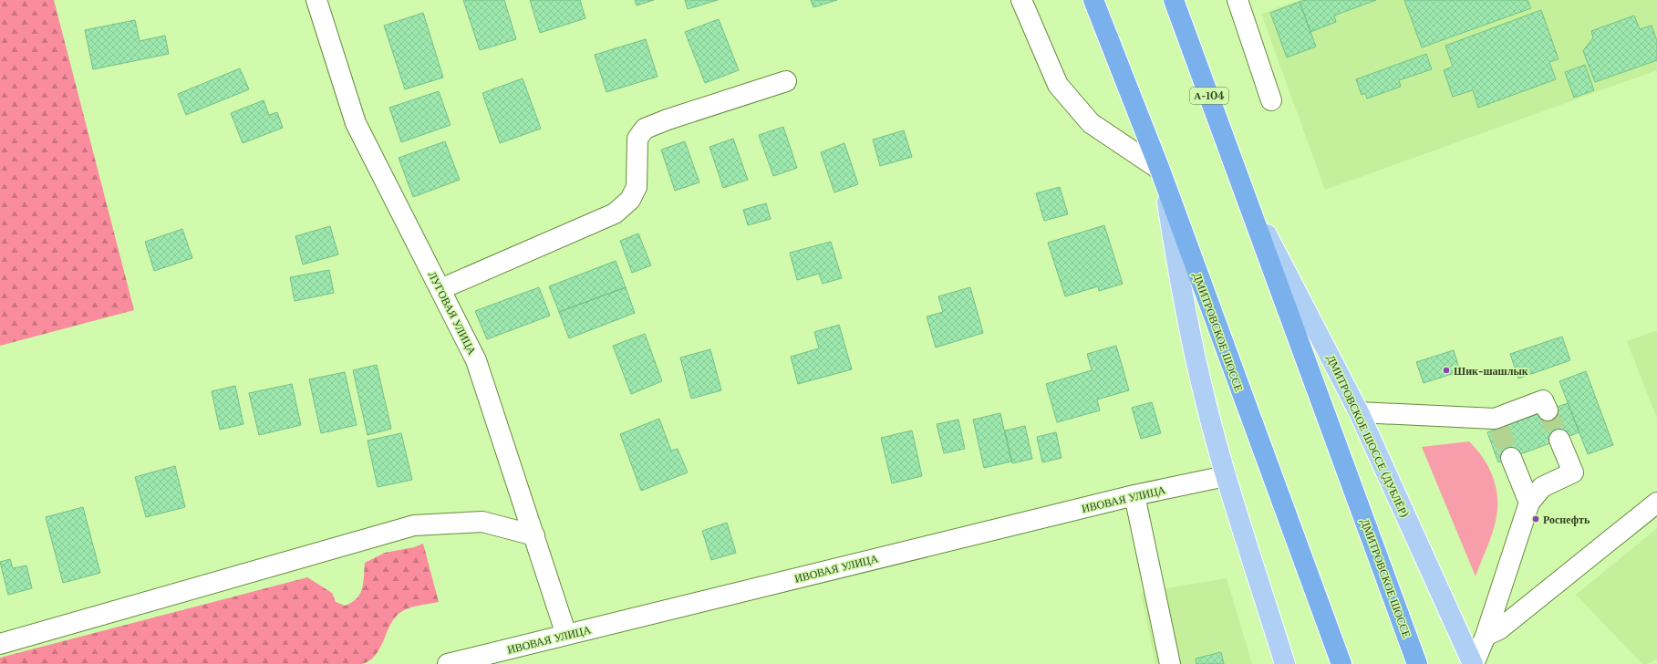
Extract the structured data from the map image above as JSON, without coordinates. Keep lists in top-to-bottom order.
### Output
{
  "streets": {
    "highway": ["А-104", "ДМИТРОВСКОЕ ШОССЕ"],
    "main road": ["ДМИТРОВСКОЕ ШОССЕ (ДУБЛЁР)"],
    "street": ["ЛУГОВАЯ УЛИЦА", "ИВОВАЯ УЛИЦА"]
  },
  "crossings": [
    ["ЛУГОВАЯ УЛИЦА", "ИВОВАЯ УЛИЦА"],
    ["ДМИТРОВСКОЕ ШОССЕ", "ДМИТРОВСКОЕ ШОССЕ (ДУБЛЁР)"]
  ],
  "places": ["Шик-шашлык", "Роснефть"]
}
